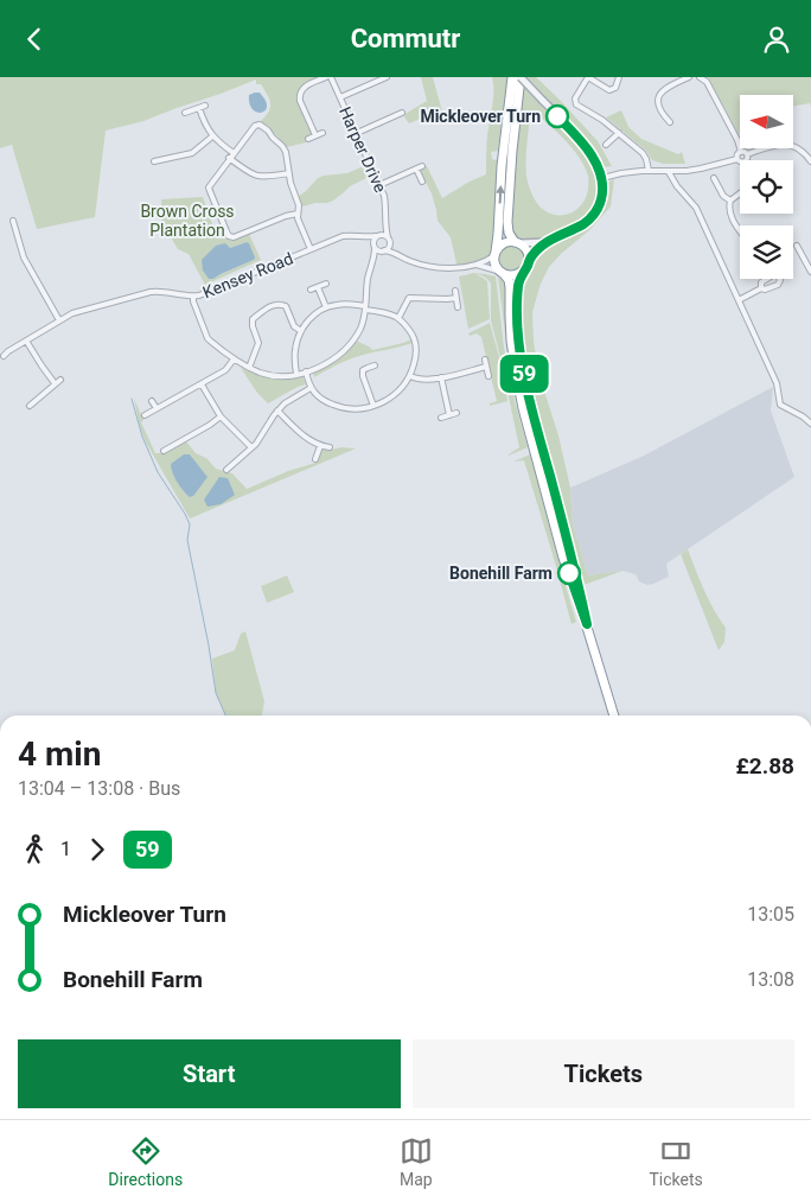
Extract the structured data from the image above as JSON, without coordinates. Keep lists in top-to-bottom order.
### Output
{
  "streets": {
    "street": ["Harper Drive", "Kensey Road"]
  },
  "crossings": [
    ["Harper Drive", "Kensey Road"]
  ],
  "parks": ["Brown Cross Plantation"],
  "places": ["Mickleover Turn", "Bonehill Farm"],
  "lines": ["bus line 59"],
  "north": "left",
  "page": {
    "header": "Commutr",
    "on_map": "59",
    "heading": ["4 min", "13:04 – 13:08 · Bus", "£2.88"],
    "legs": ["1", "59"],
    "list": [
      {
        "name": "Mickleover Turn",
        "value": "13:05"
      },
      {
        "name": "Bonehill Farm",
        "value": "13:08"
      }
    ],
    "buttons": ["Start", "Tickets"],
    "tabs": ["Directions", "Map", "Tickets"]
  }
}
